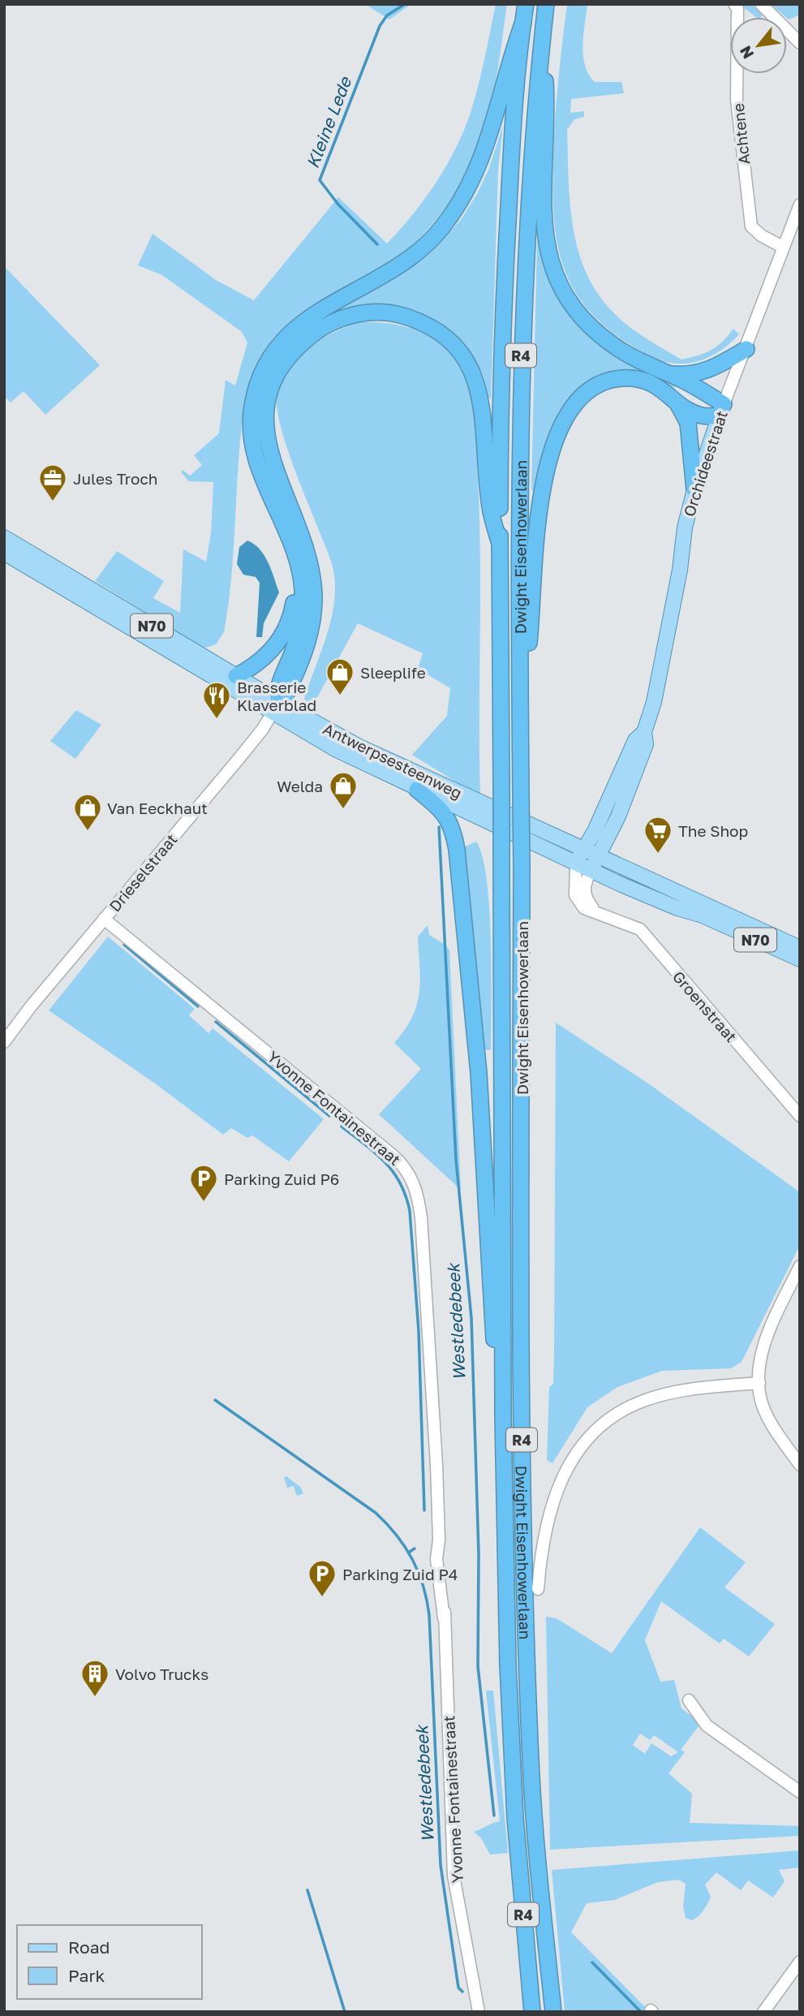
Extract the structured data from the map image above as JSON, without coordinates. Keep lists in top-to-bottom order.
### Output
{
  "streets": {
    "highway": ["R4", "Dwight Eisenhowerlaan"],
    "main road": ["Orchideestraat", "N70", "Antwerpsesteenweg"],
    "street": [
      "Achtene",
      "Drieselstraat",
      "Groenstraat",
      "Yvonne Fontainestraat"
    ]
  },
  "crossings": [
    ["Achtene", "Orchideestraat"],
    ["Orchideestraat", "Antwerpsesteenweg"],
    ["Orchideestraat", "Groenstraat"],
    ["Antwerpsesteenweg", "Drieselstraat"],
    ["Antwerpsesteenweg", "Groenstraat"],
    ["Drieselstraat", "Yvonne Fontainestraat"]
  ],
  "water": ["Kleine Lede", "Westledebeek"],
  "places": {
    "office": ["Jules Troch"],
    "shop": ["Sleeplife", "Welda", "Van Eeckhaut"],
    "restaurant": ["Brasserie Klaverblad"],
    "supermarket": ["The Shop"],
    "parking": ["Parking Zuid P6", "Parking Zuid P4"],
    "building": ["Volvo Trucks"]
  },
  "legend": ["Road", "Park"],
  "north": "bottom left"
}
